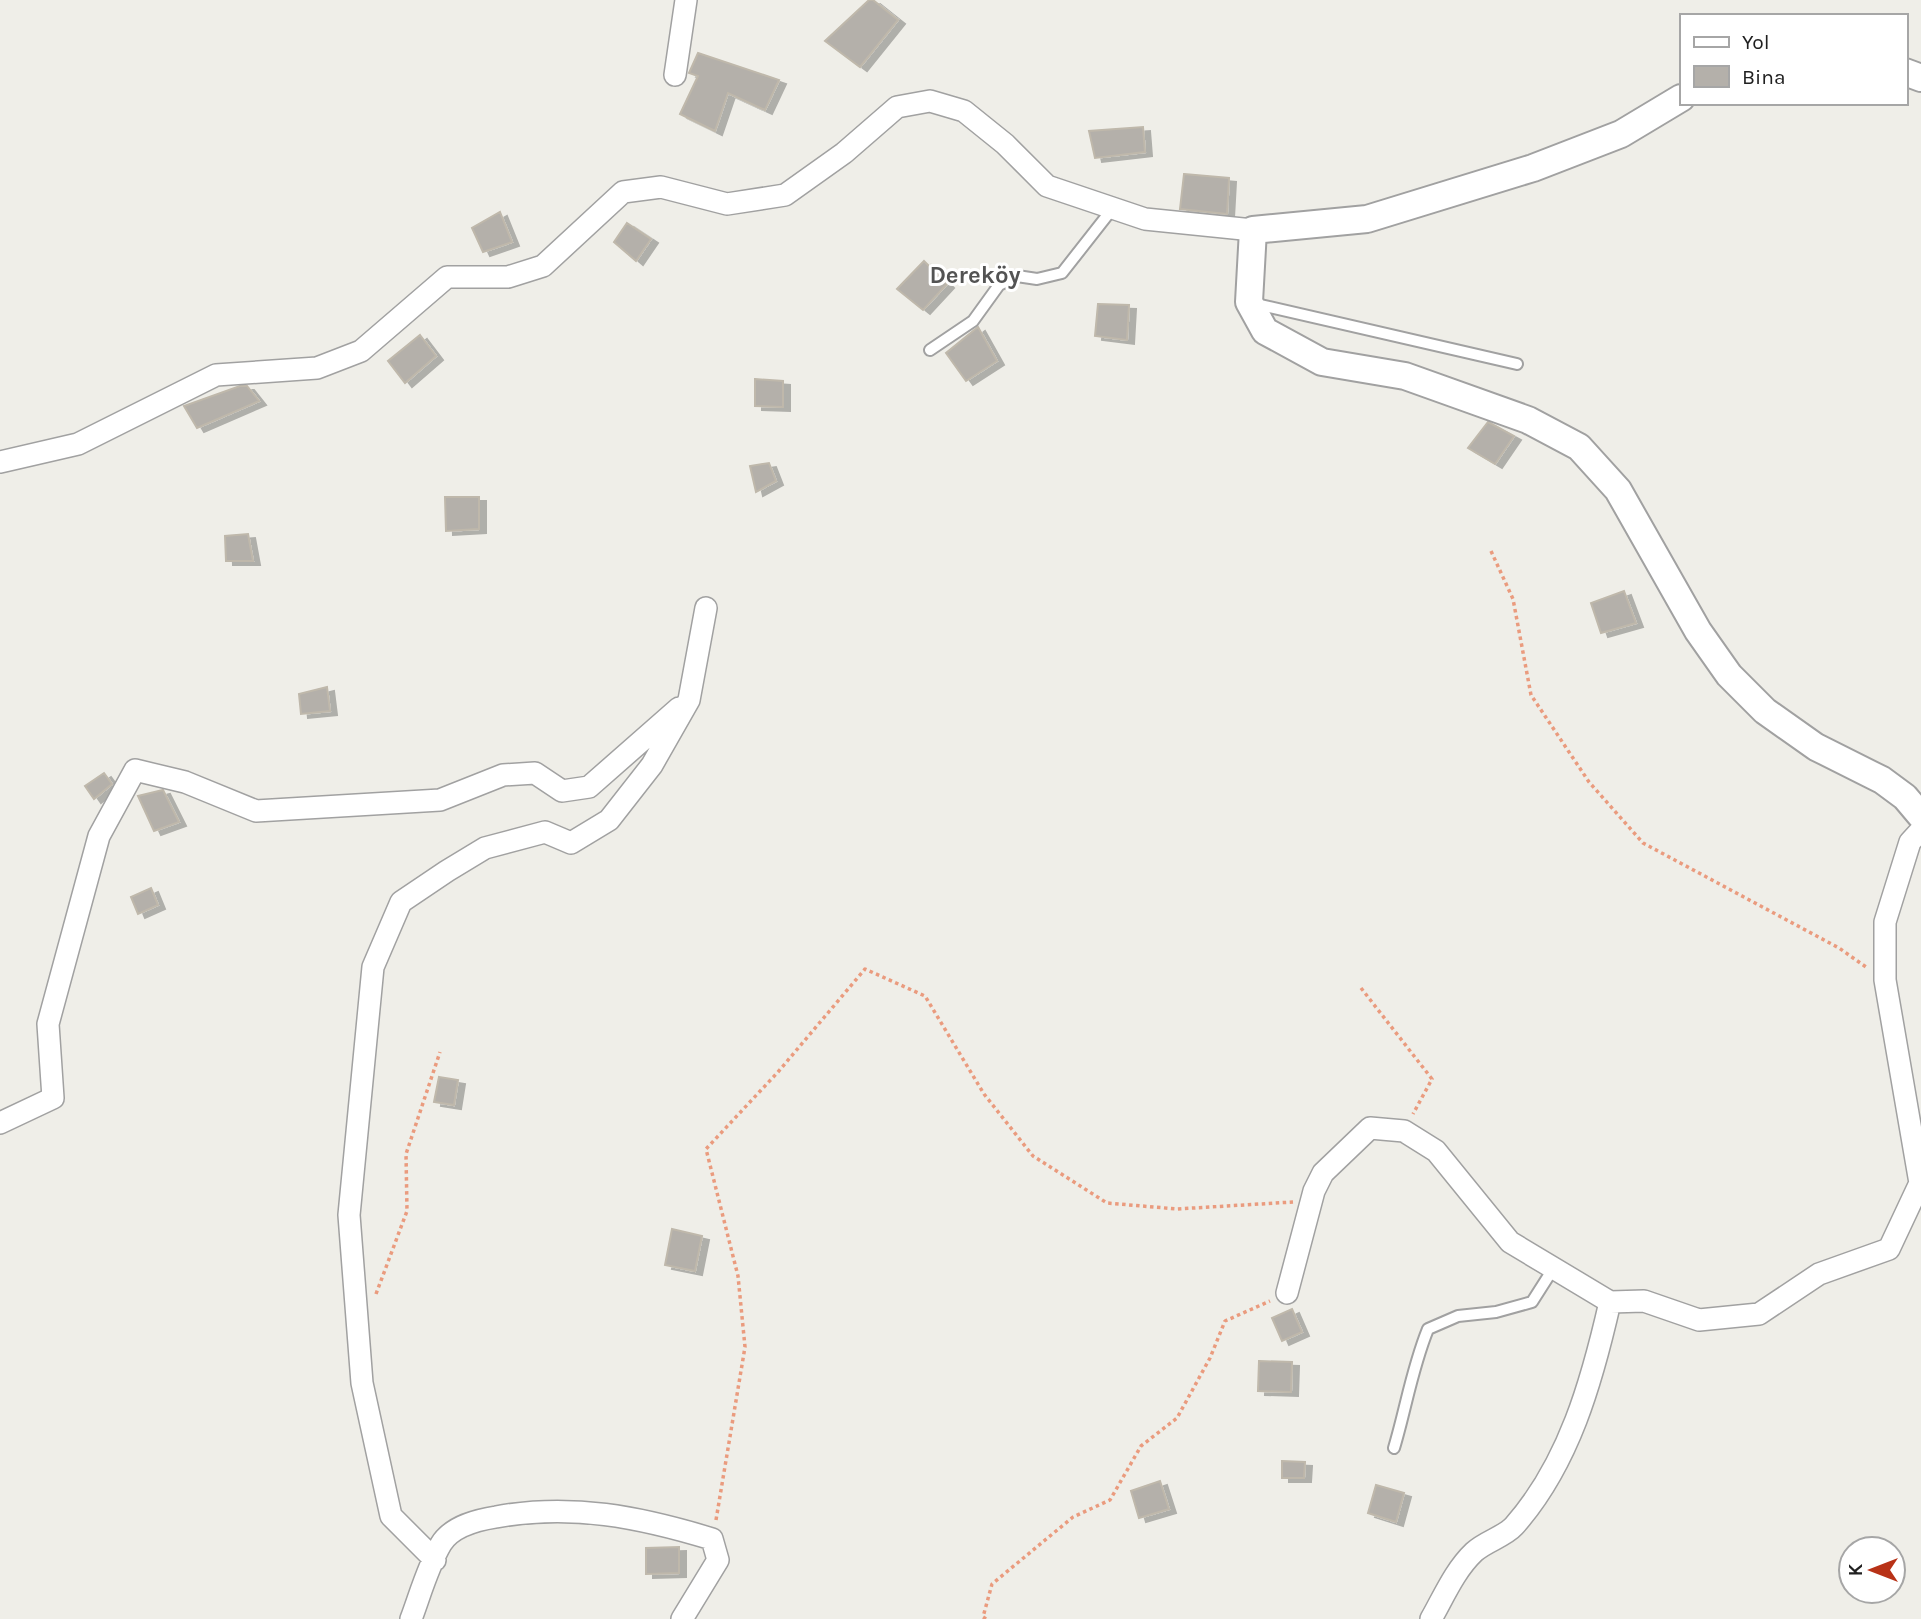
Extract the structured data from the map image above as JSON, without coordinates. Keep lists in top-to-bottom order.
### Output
{
  "districts": ["Dereköy"],
  "legend": ["Yol", "Bina"],
  "north": "left"
}
